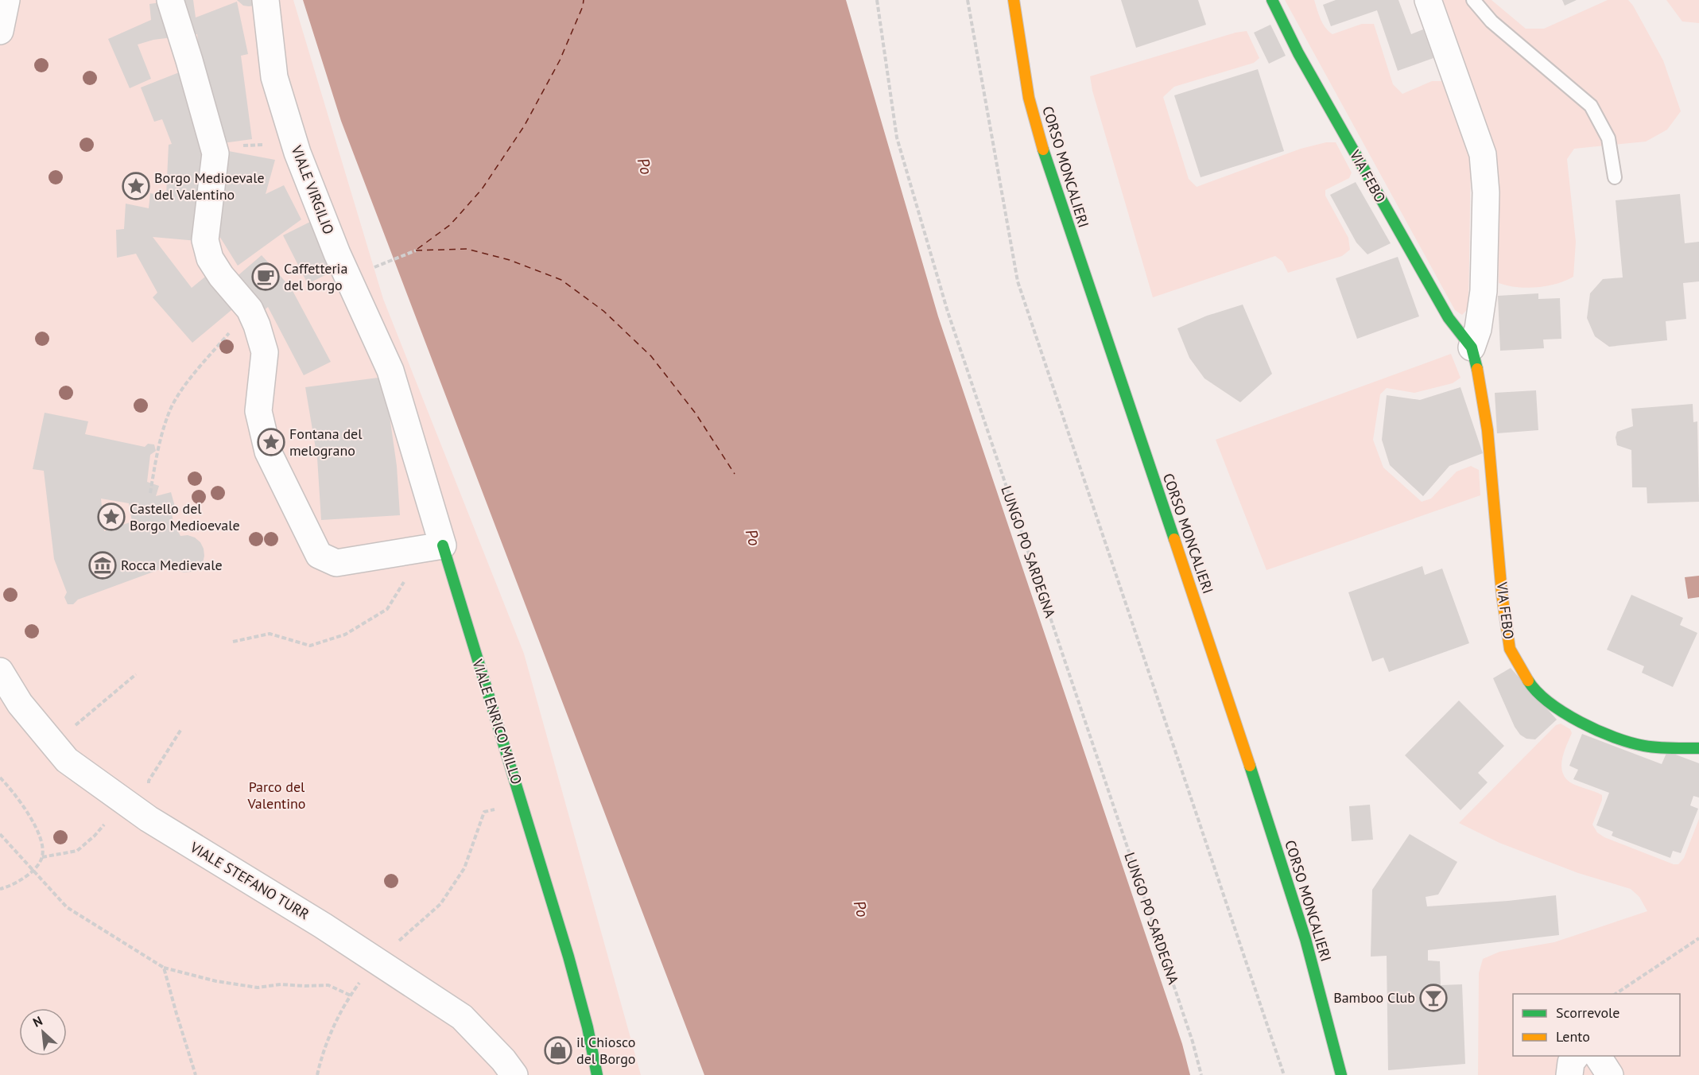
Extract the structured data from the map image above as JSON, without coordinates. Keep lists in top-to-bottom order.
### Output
{
  "streets": {
    "street": [
      "CORSO MONCALIERI",
      "VIA FEBO",
      "VIALE VIRGILIO",
      "VIALE ENRICO MILLO",
      "VIALE STEFANO TURR"
    ],
    "path": ["LUNGO PO SARDEGNA"]
  },
  "crossings": [
    ["VIALE VIRGILIO", "VIALE ENRICO MILLO"]
  ],
  "water": ["Po"],
  "parks": ["Parco del Valentino"],
  "places": {
    "place": ["Borgo Medioevale del Valentino", "Fontana del melograno", "Castello del Borgo Medioevale"],
    "cafe": ["Caffetteria del borgo"],
    "museum": ["Rocca Medievale"],
    "bar": ["Bamboo Club"],
    "shop": ["il Chiosco del Borgo"]
  },
  "legend": ["Scorrevole", "Lento"],
  "north": "top left"
}
